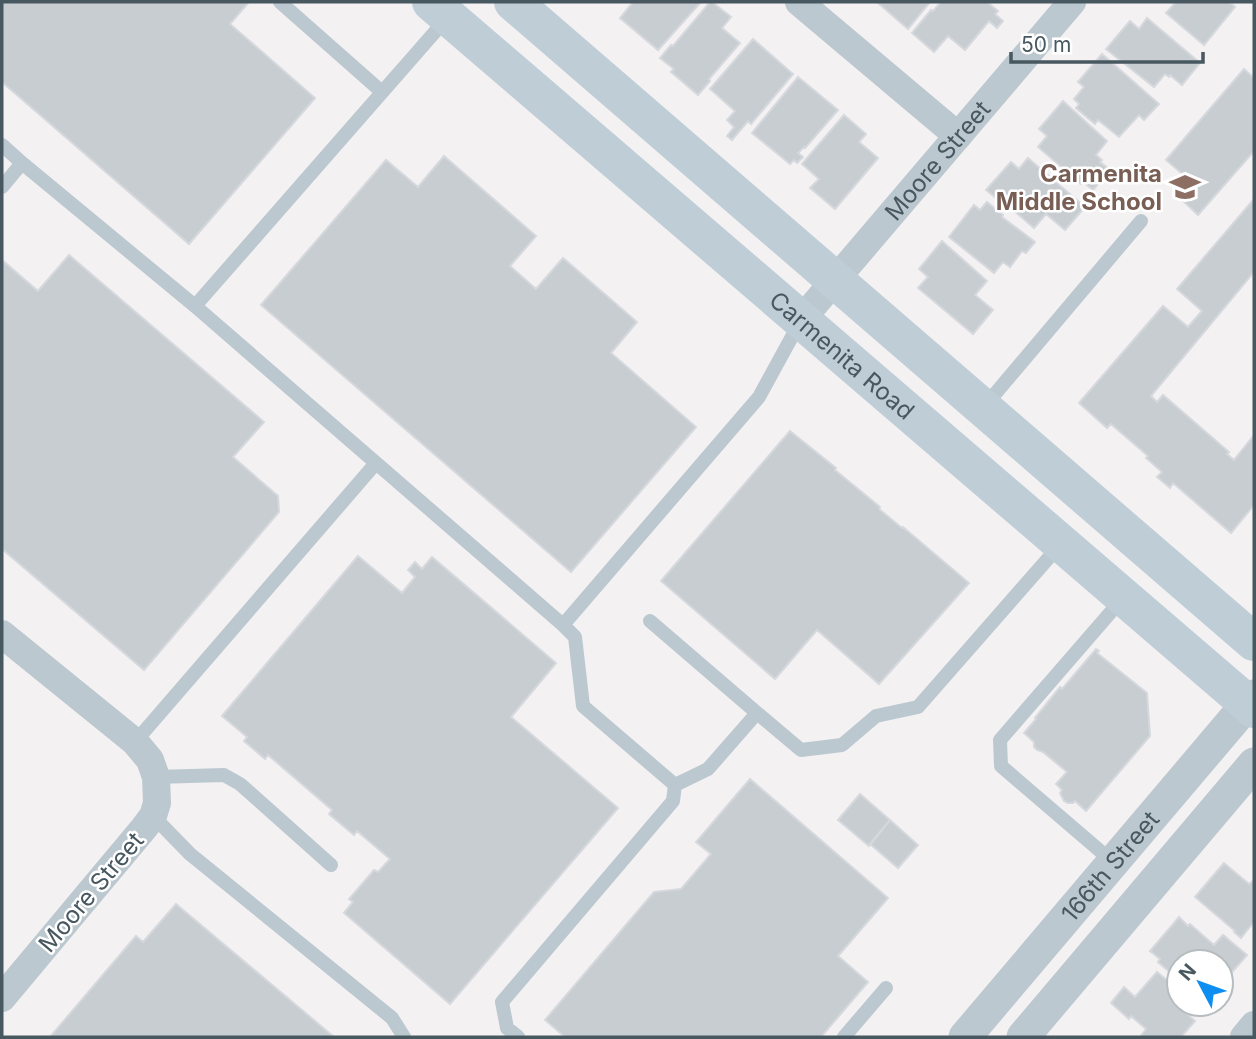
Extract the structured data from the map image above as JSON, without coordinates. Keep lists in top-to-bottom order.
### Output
{
  "streets": {
    "main road": ["Carmenita Road"],
    "street": ["Moore Street", "166th Street"]
  },
  "crossings": [
    ["Moore Street", "Carmenita Road"],
    ["Carmenita Road", "166th Street"]
  ],
  "places": {
    "school or university": ["Carmenita Middle School"]
  },
  "scale_bar": "50 m",
  "north": "top left"
}
